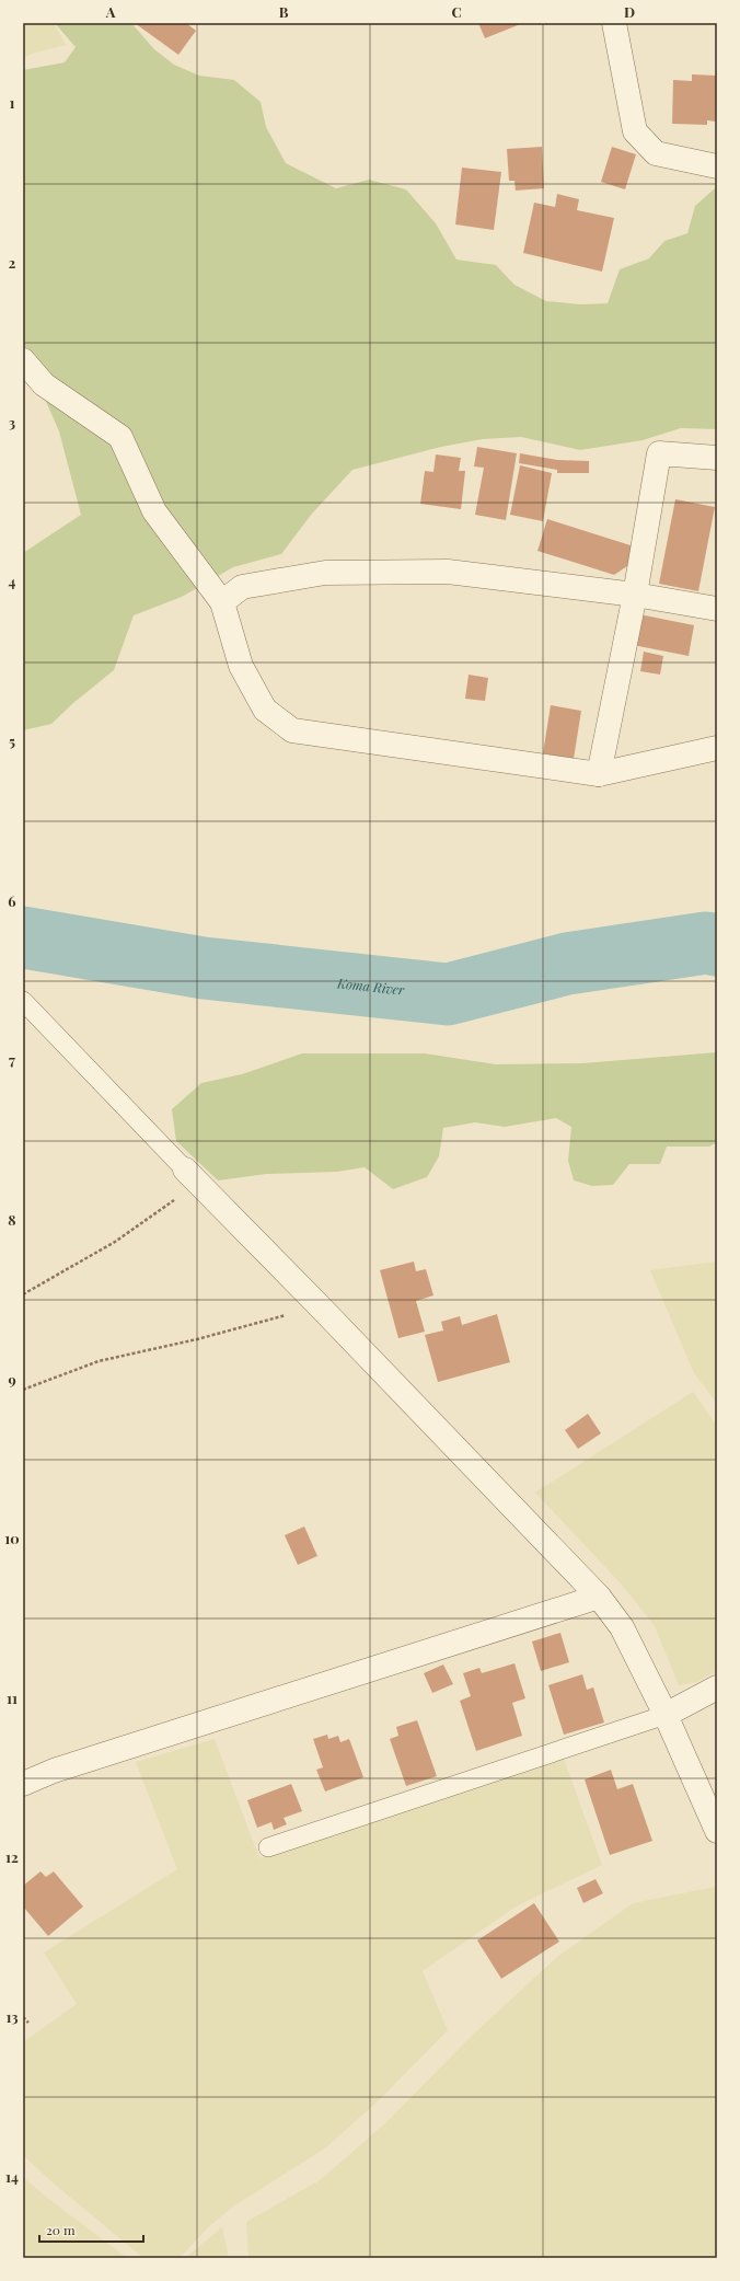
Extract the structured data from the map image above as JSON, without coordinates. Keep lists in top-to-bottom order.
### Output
{
  "water": ["Koma River"],
  "scale_bar": "20 m",
  "grid": {
    "columns": [
      "A",
      "B",
      "C",
      "D"
    ],
    "rows": [
      "1",
      "2",
      "3",
      "4",
      "5",
      "6",
      "7",
      "8",
      "9",
      "10",
      "11",
      "12",
      "13",
      "14"
    ]
  }
}
